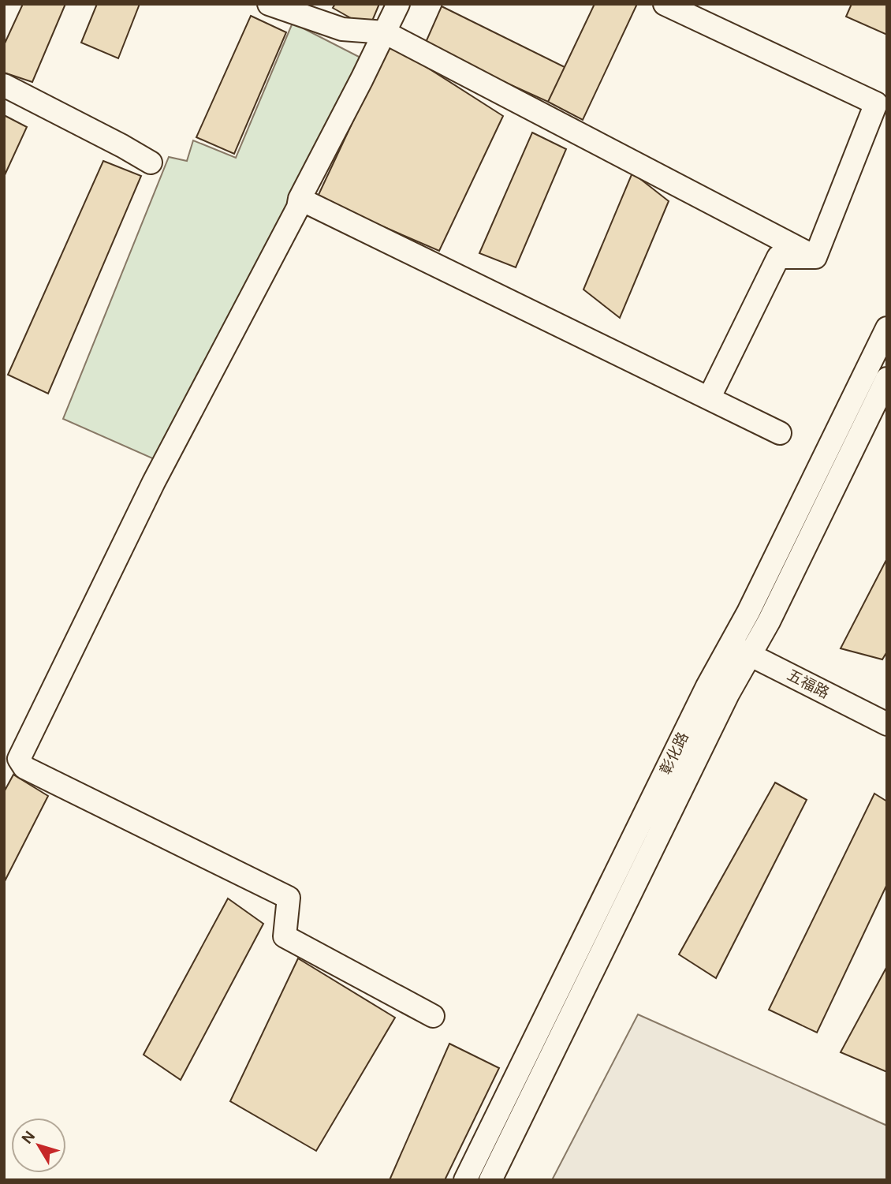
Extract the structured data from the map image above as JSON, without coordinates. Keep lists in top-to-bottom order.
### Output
{
  "streets": {
    "street": ["五福路", "彰化路"]
  },
  "crossings": [
    ["五福路", "彰化路"]
  ],
  "north": "top left"
}
